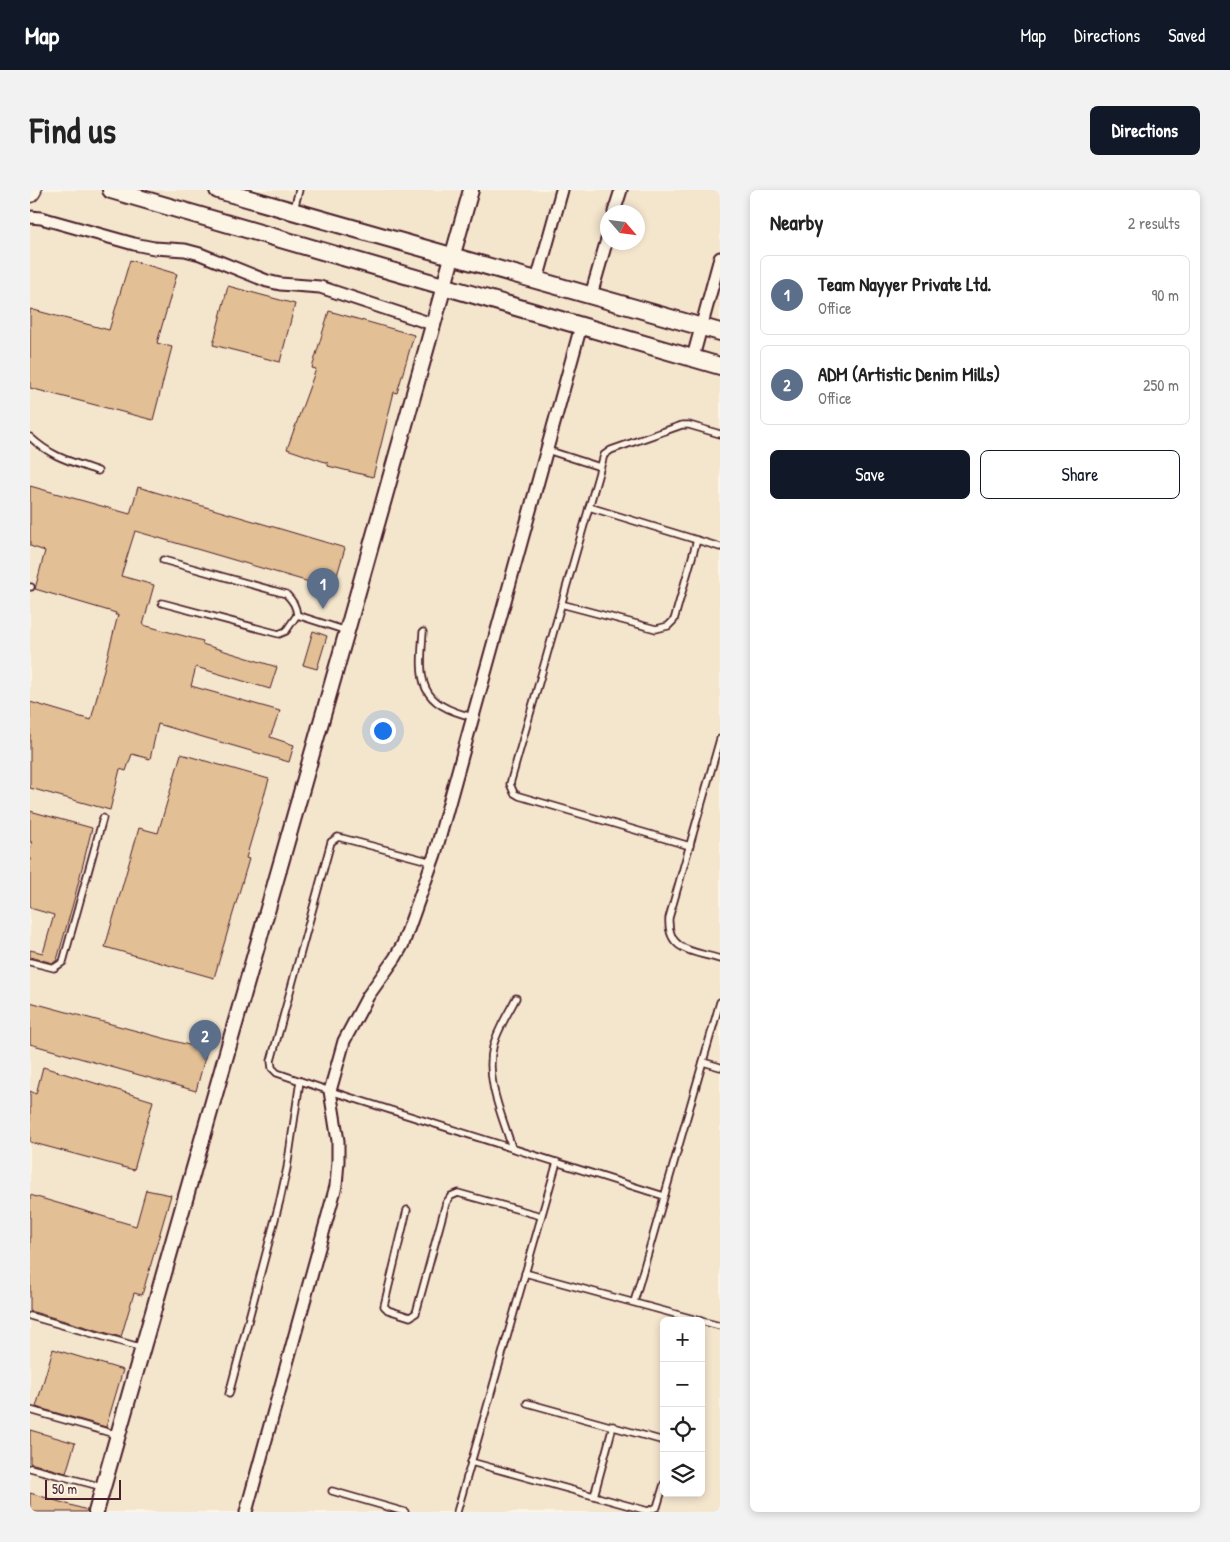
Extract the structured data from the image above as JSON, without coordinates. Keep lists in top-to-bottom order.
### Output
{
  "scale_bar": "50 m",
  "north": "bottom right",
  "page": {
    "header": "Map",
    "nav": ["Map", "Directions", "Saved"],
    "buttons": [
      "Directions",
      ["Save", "Share"]
    ],
    "title": "Find us",
    "heading": ["Nearby", "2 results"],
    "list": [
      {
        "mark": "1",
        "name": "Team Nayyer Private Ltd.",
        "note": "Office",
        "value": "90 m"
      },
      {
        "mark": "2",
        "name": "ADM (Artistic Denim Mills)",
        "note": "Office",
        "value": "250 m"
      }
    ],
    "pins": ["1", "2"],
    "map_buttons": ["+", "−"],
    "scale": "50 m"
  }
}
